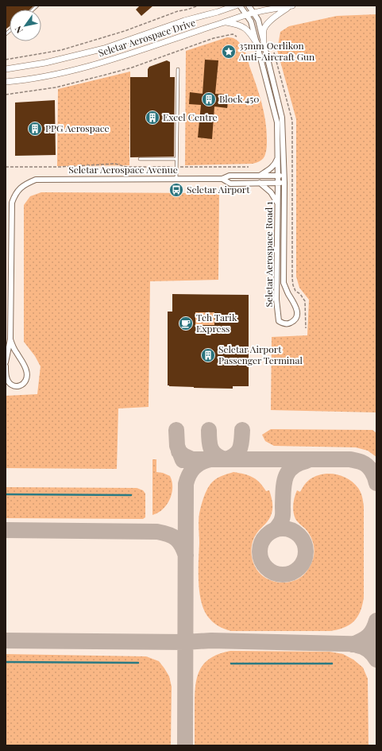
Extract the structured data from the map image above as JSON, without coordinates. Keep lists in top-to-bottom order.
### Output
{
  "streets": {
    "street": ["Seletar Aerospace Drive", "Seletar Aerospace Avenue", "Seletar Aerospace Road 1"]
  },
  "crossings": [
    ["Seletar Aerospace Drive", "Seletar Aerospace Road 1"],
    ["Seletar Aerospace Avenue", "Seletar Aerospace Road 1"]
  ],
  "places": {
    "place": ["35mm Oerlikon Anti-Aircraft Gun"],
    "building": [
      "Block 450",
      "Excel Centre",
      "PPG Aerospace",
      "Seletar Airport Passenger Terminal"
    ],
    "bus stop": ["Seletar Airport"],
    "cafe": ["Teh Tarik Express"]
  },
  "north": "bottom left"
}
